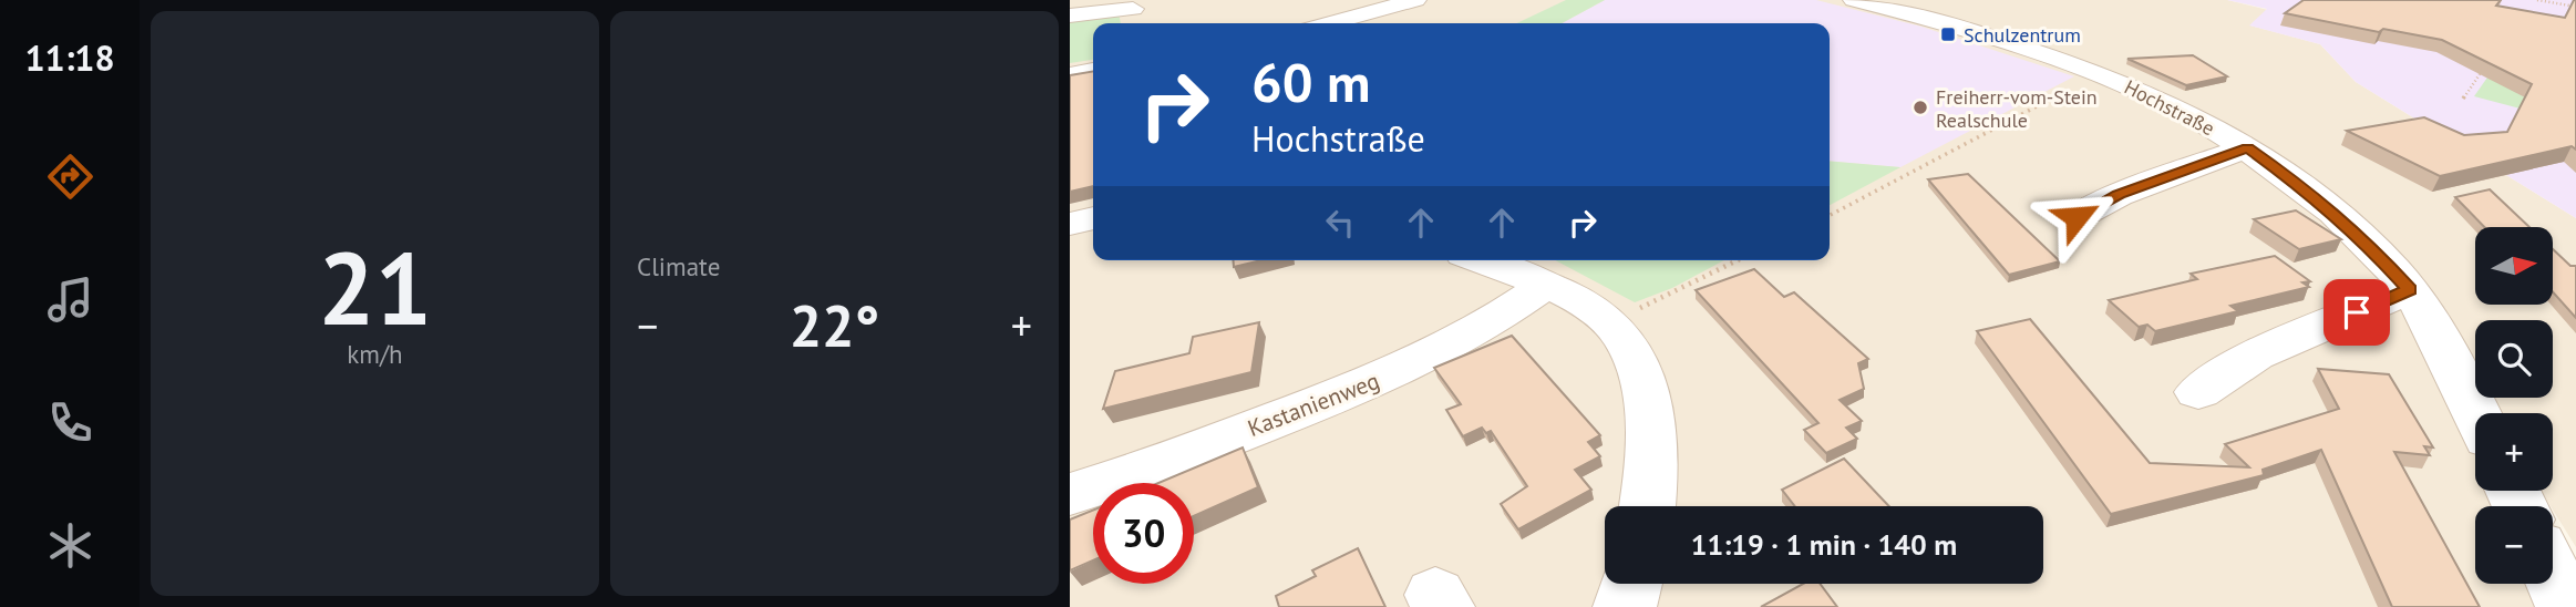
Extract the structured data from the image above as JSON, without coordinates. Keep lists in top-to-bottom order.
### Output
{
  "streets": {
    "street": ["Hochstraße", "Kastanienweg"]
  },
  "places": {
    "transit": ["Schulzentrum"],
    "other": ["Freiherr-vom-Stein Realschule"]
  },
  "north": "right",
  "page": {
    "tabs": "11:18",
    "tile": [
      ["21", "km/h"],
      "Climate"
    ],
    "turn": ["60 m", "Hochstraße"],
    "map_buttons": ["+", "−"],
    "heat": ["−", "22°", "+"],
    "limit": "30",
    "trip": "11:19 · 1 min · 140 m"
  }
}
